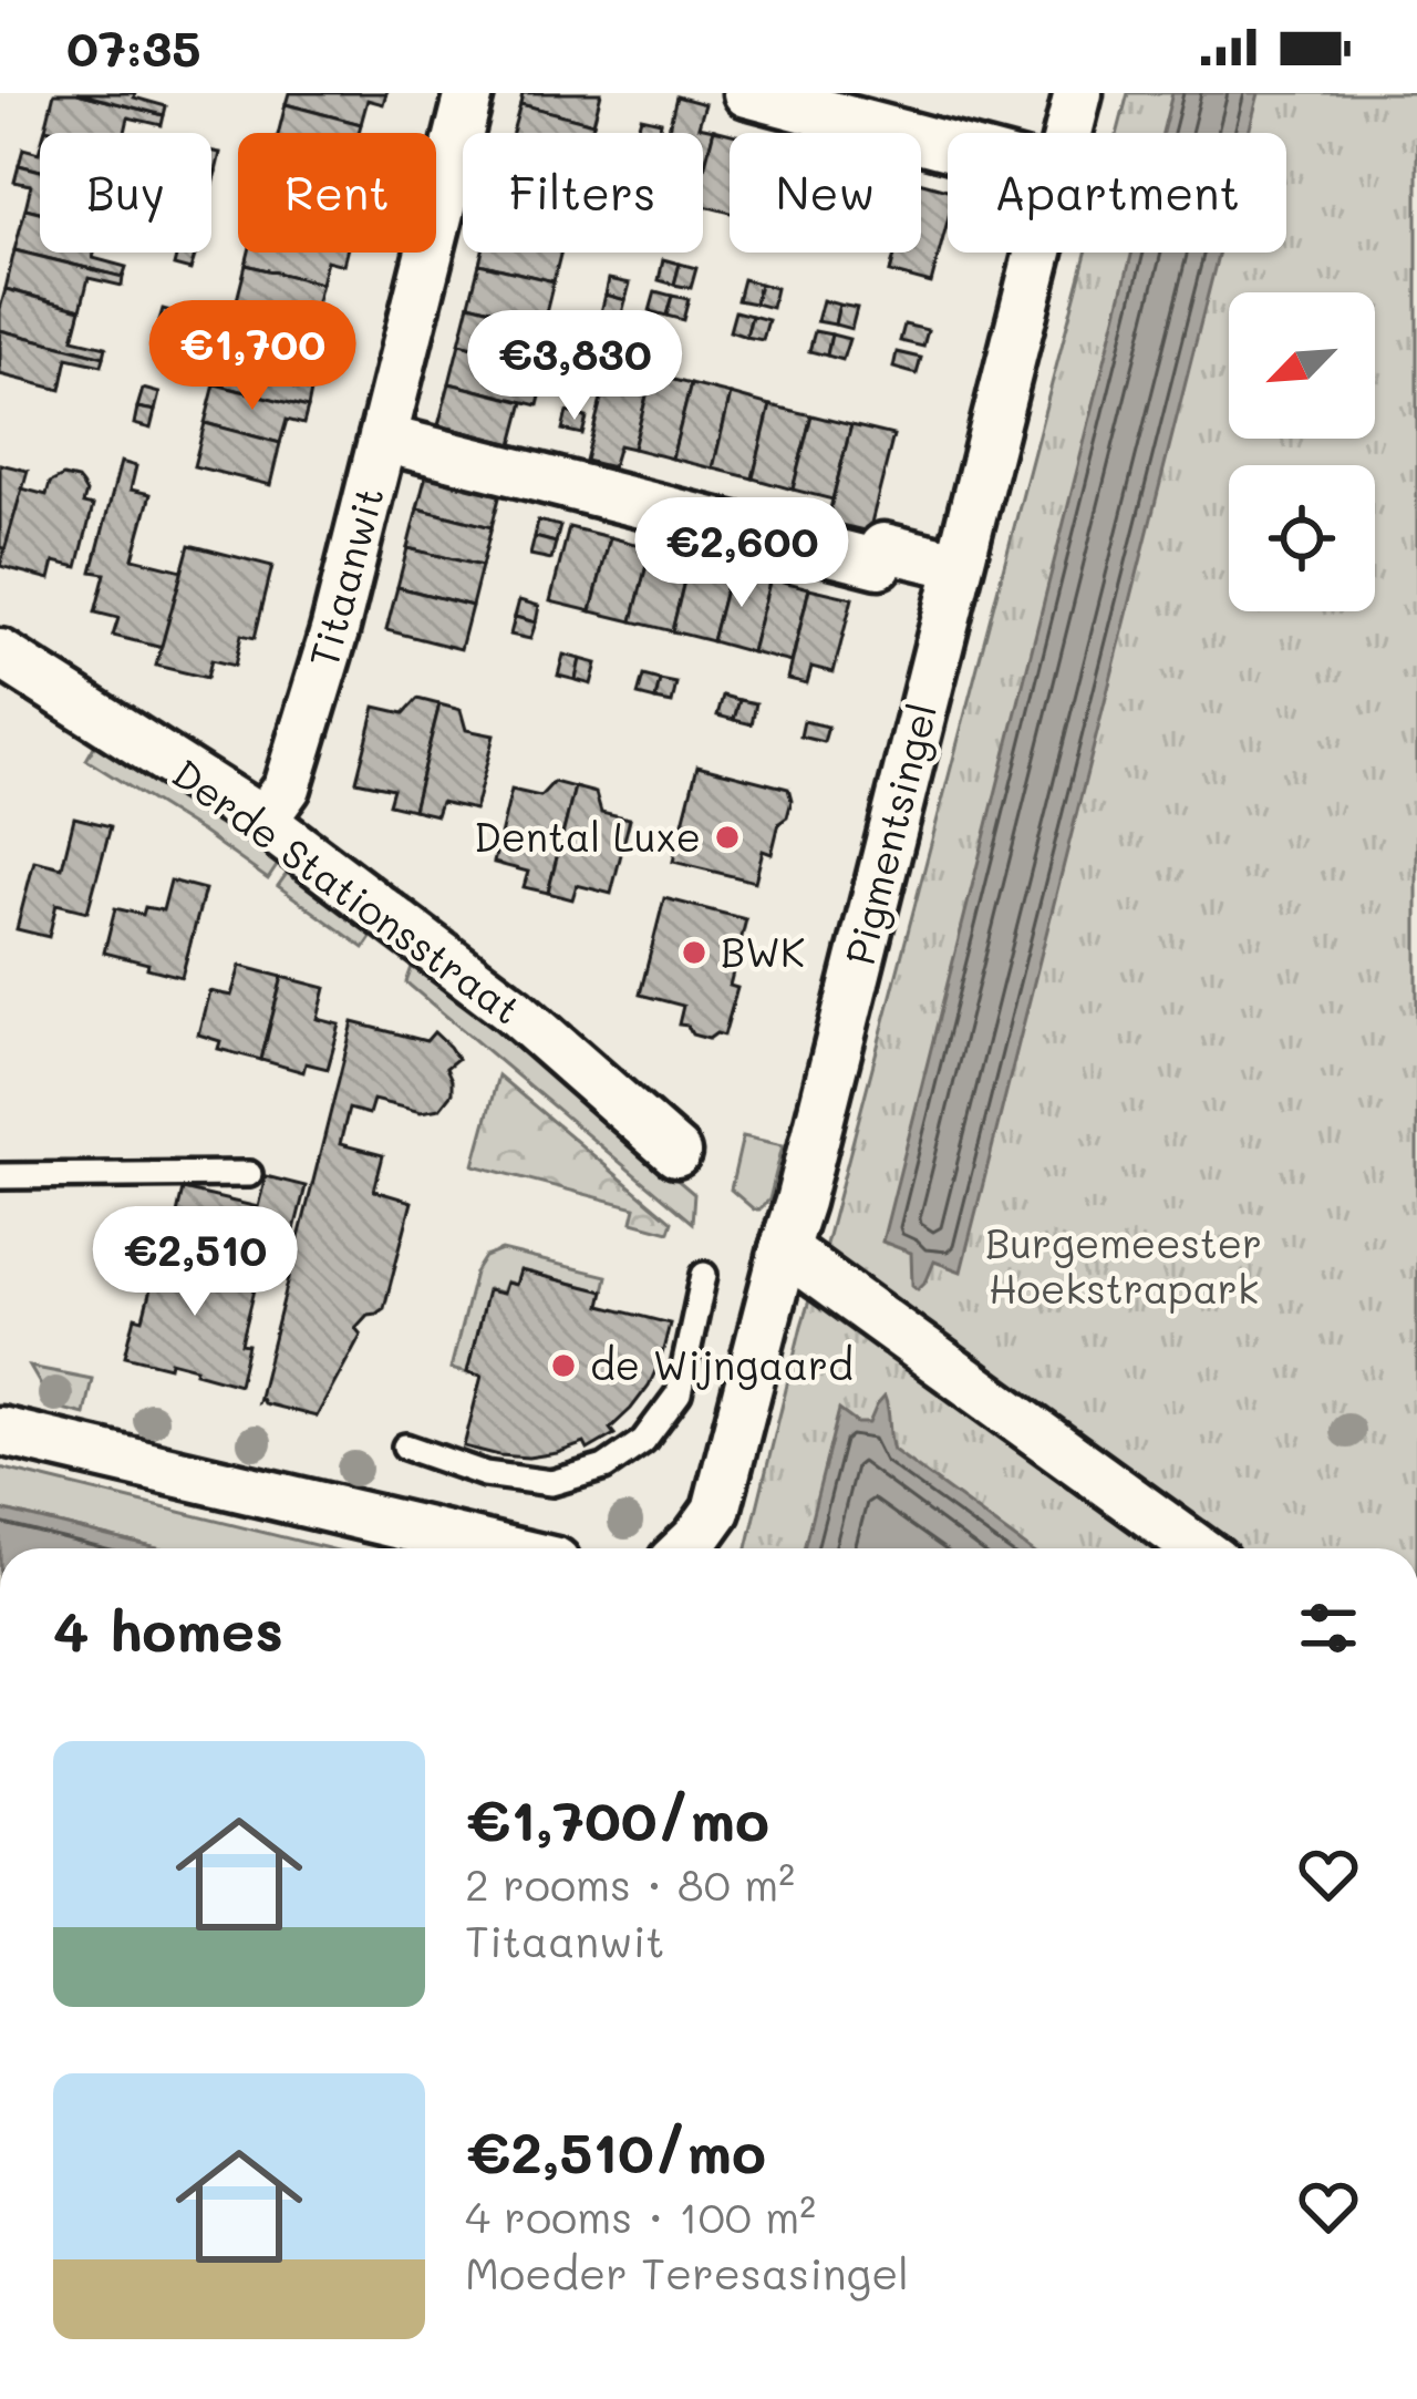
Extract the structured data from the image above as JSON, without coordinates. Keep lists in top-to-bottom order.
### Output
{
  "streets": {
    "street": ["Titaanwit", "Pigmentsingel", "Derde Stationsstraat"]
  },
  "crossings": [
    ["Titaanwit", "Derde Stationsstraat"]
  ],
  "parks": ["Burgemeester Hoekstrapark"],
  "places": ["Dental Luxe", "BWK", "de Wijngaard"],
  "north": "bottom left",
  "page": {
    "status": "07:35",
    "chip": [
      "Buy",
      "Rent",
      "Filters",
      "New",
      "Apartment"
    ],
    "price": [
      "€1,700",
      "€3,830",
      "€2,600",
      "€2,510"
    ],
    "heading": "4 homes",
    "list": [
      {
        "name": "€1,700/mo",
        "note": "2 rooms · 80 m² · Titaanwit"
      },
      {
        "name": "€2,510/mo",
        "note": "4 rooms · 100 m² · Moeder Teresasingel"
      }
    ]
  }
}
